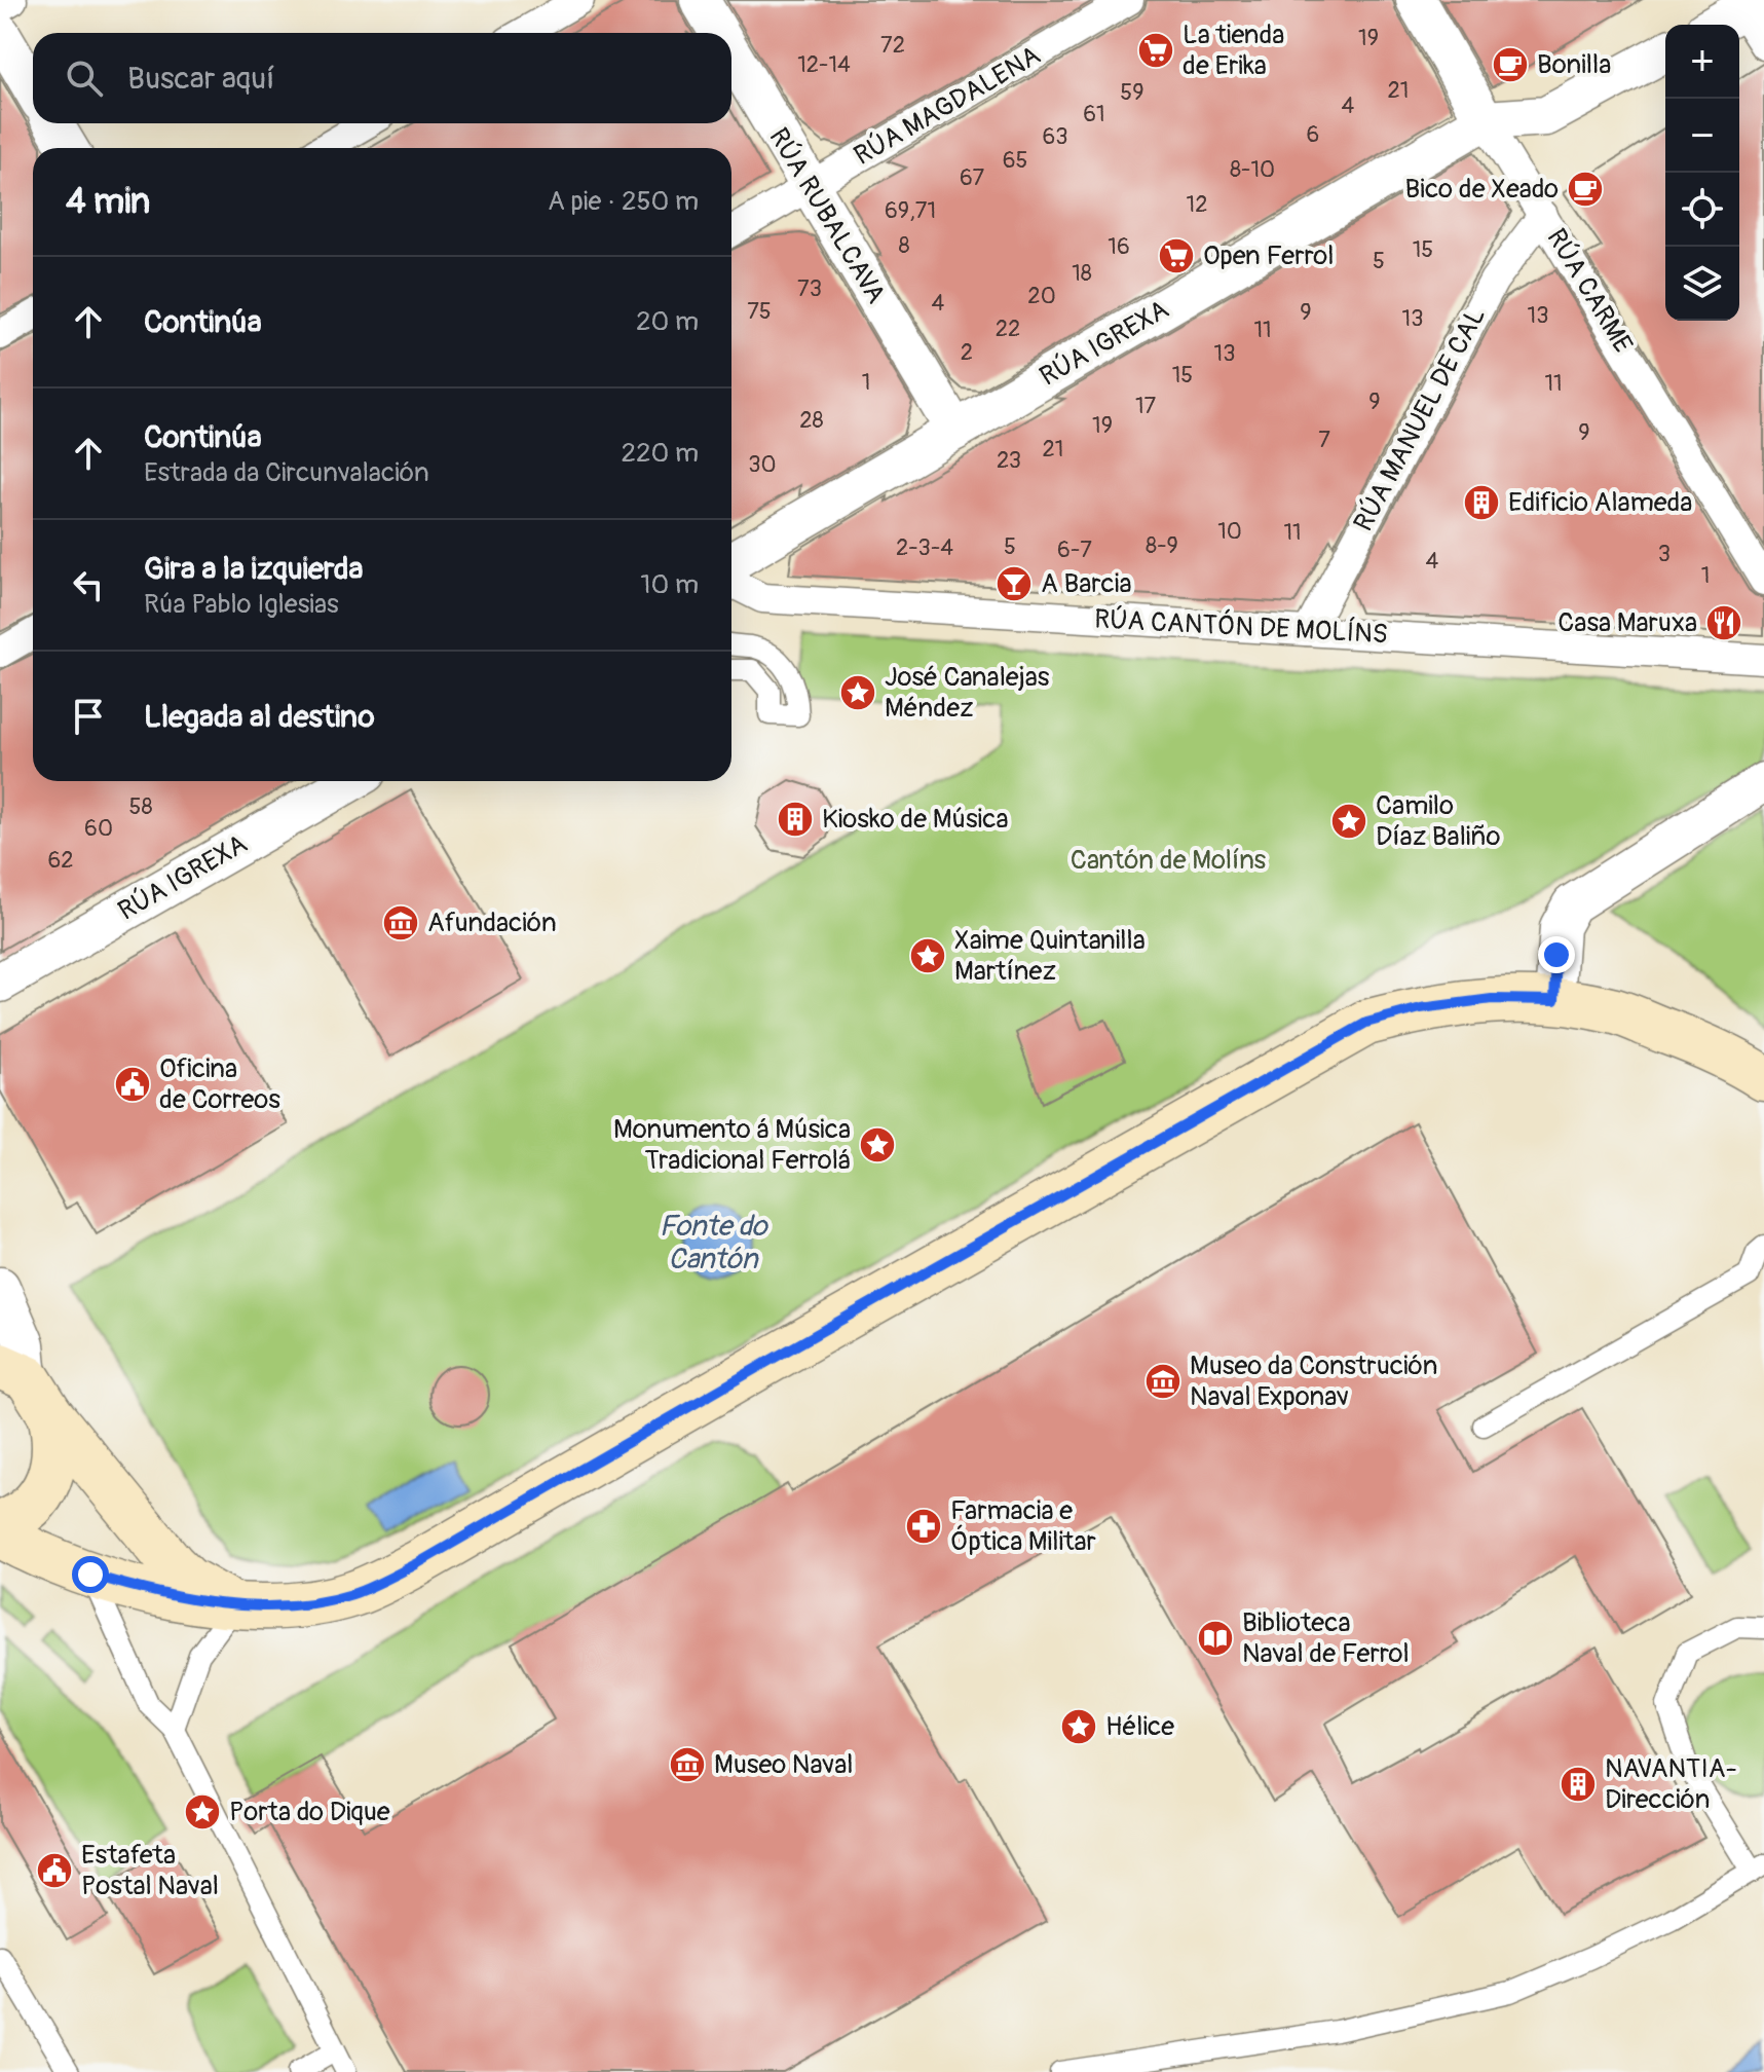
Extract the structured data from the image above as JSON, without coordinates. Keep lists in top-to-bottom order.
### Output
{
  "streets": {
    "street": [
      "RÚA MAGDALENA",
      "RÚA RUBALCAVA",
      "RÚA CARME",
      "RÚA IGREXA",
      "RÚA MANUEL DE CAL",
      "RÚA CANTÓN DE MOLÍNS"
    ]
  },
  "crossings": [
    ["RÚA MAGDALENA", "RÚA RUBALCAVA"],
    ["RÚA RUBALCAVA", "RÚA IGREXA"],
    ["RÚA CARME", "RÚA IGREXA"],
    ["RÚA CARME", "RÚA MANUEL DE CAL"],
    ["RÚA MANUEL DE CAL", "RÚA CANTÓN DE MOLÍNS"]
  ],
  "water": ["Fonte do Cantón"],
  "parks": ["Cantón de Molíns"],
  "places": {
    "supermarket": ["La tienda de Erika", "Open Ferrol"],
    "cafe": ["Bonilla", "Bico de Xeado"],
    "building": ["Edificio Alameda", "Kiosko de Música", "NAVANTIA- Dirección"],
    "bar": ["A Barcia"],
    "restaurant": ["Casa Maruxa"],
    "place": [
      "José Canalejas Méndez",
      "Camilo Díaz Baliño",
      "Xaime Quintanilla Martínez",
      "Monumento á Música Tradicional Ferrolá",
      "Hélice",
      "Porta do Dique"
    ],
    "museum": ["Afundación", "Museo da Construción Naval Exponav", "Museo Naval"],
    "public building": ["Oficina de Correos", "Estafeta Postal Naval"],
    "pharmacy": ["Farmacia e Óptica Militar"],
    "library": ["Biblioteca Naval de Ferrol"]
  },
  "house_numbers": [
    "19",
    "72",
    "12-14",
    "21",
    "59",
    "4",
    "61",
    "6",
    "63",
    "65",
    "8-10",
    "67",
    "12",
    "69,71",
    "8",
    "16",
    "15",
    "5",
    "18",
    "73",
    "20",
    "4",
    "75",
    "9",
    "13",
    "13",
    "22",
    "11",
    "2",
    "13",
    "15",
    "1",
    "11",
    "9",
    "17",
    "28",
    "19",
    "9",
    "7",
    "21",
    "23",
    "30",
    "10",
    "11",
    "8-9",
    "5",
    "2-3-4",
    "6-7",
    "3",
    "4",
    "1",
    "58",
    "60",
    "62"
  ],
  "page": {
    "map_buttons": ["+", "−"],
    "search": "Buscar aquí",
    "heading": ["4 min", "A pie · 250 m"],
    "list": [
      ["Continúa", "20 m"],
      ["Continúa", "Estrada da Circunvalación", "220 m"],
      ["Gira a la izquierda", "Rúa Pablo Iglesias", "10 m"],
      "Llegada al destino"
    ]
  }
}
